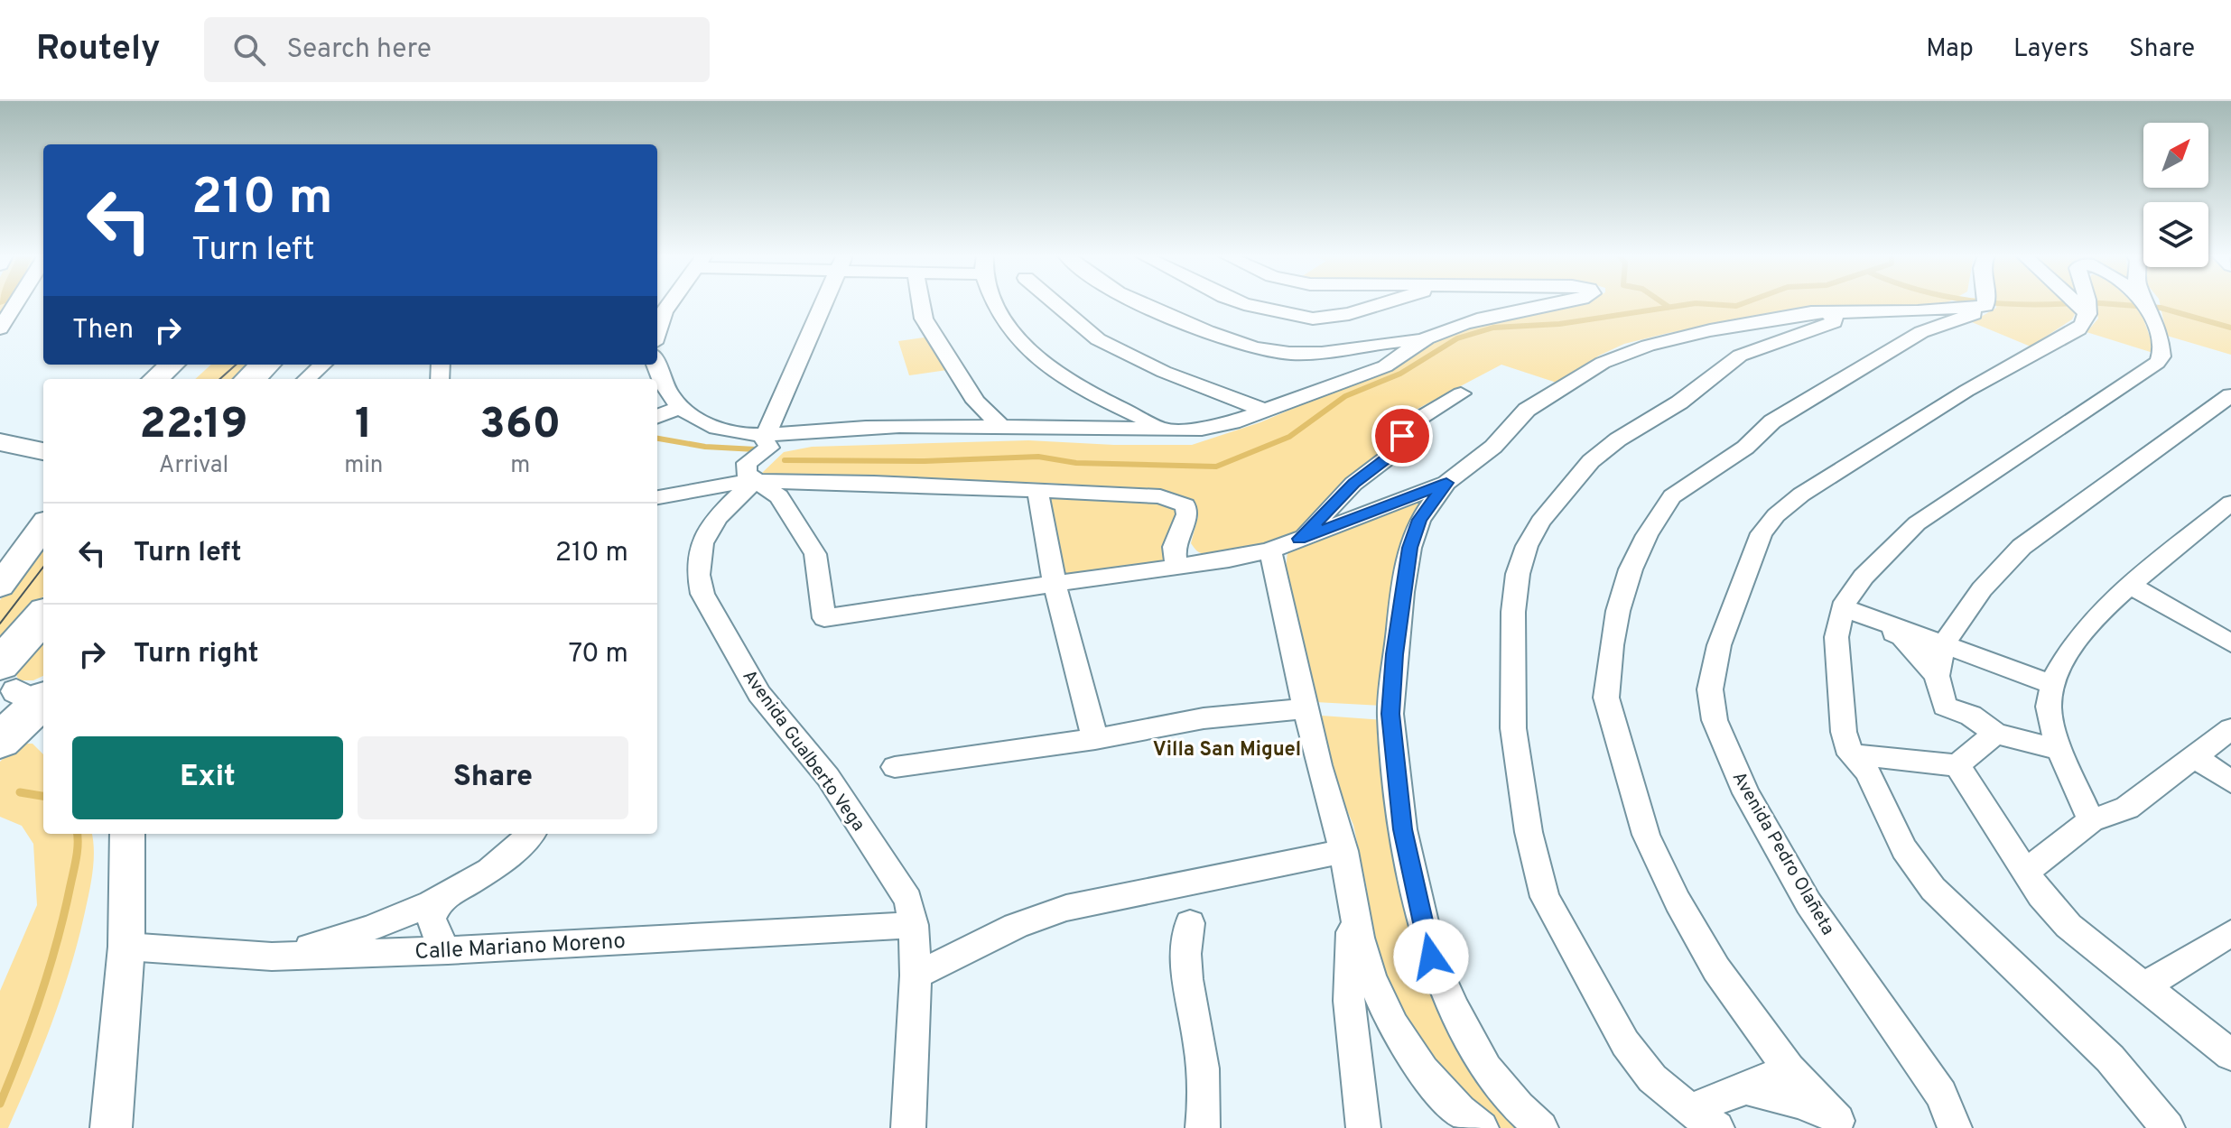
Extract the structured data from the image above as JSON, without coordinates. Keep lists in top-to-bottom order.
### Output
{
  "streets": {
    "street": ["Avenida Gualberto Vega", "Avenida Pedro Olañeta", "Calle Mariano Moreno"]
  },
  "crossings": [
    ["Avenida Gualberto Vega", "Calle Mariano Moreno"]
  ],
  "districts": ["Villa San Miguel"],
  "north": "top right",
  "page": {
    "header": "Routely",
    "search": "Search here",
    "nav": ["Map", "Layers", "Share"],
    "turn": ["210 m", "Turn left"],
    "then": "Then",
    "eta": [
      "22:19",
      "Arrival",
      "1",
      "min",
      "360",
      "m"
    ],
    "list": [
      {
        "name": "Turn left",
        "value": "210 m"
      },
      {
        "name": "Turn right",
        "value": "70 m"
      }
    ],
    "buttons": ["Exit", "Share"]
  }
}
